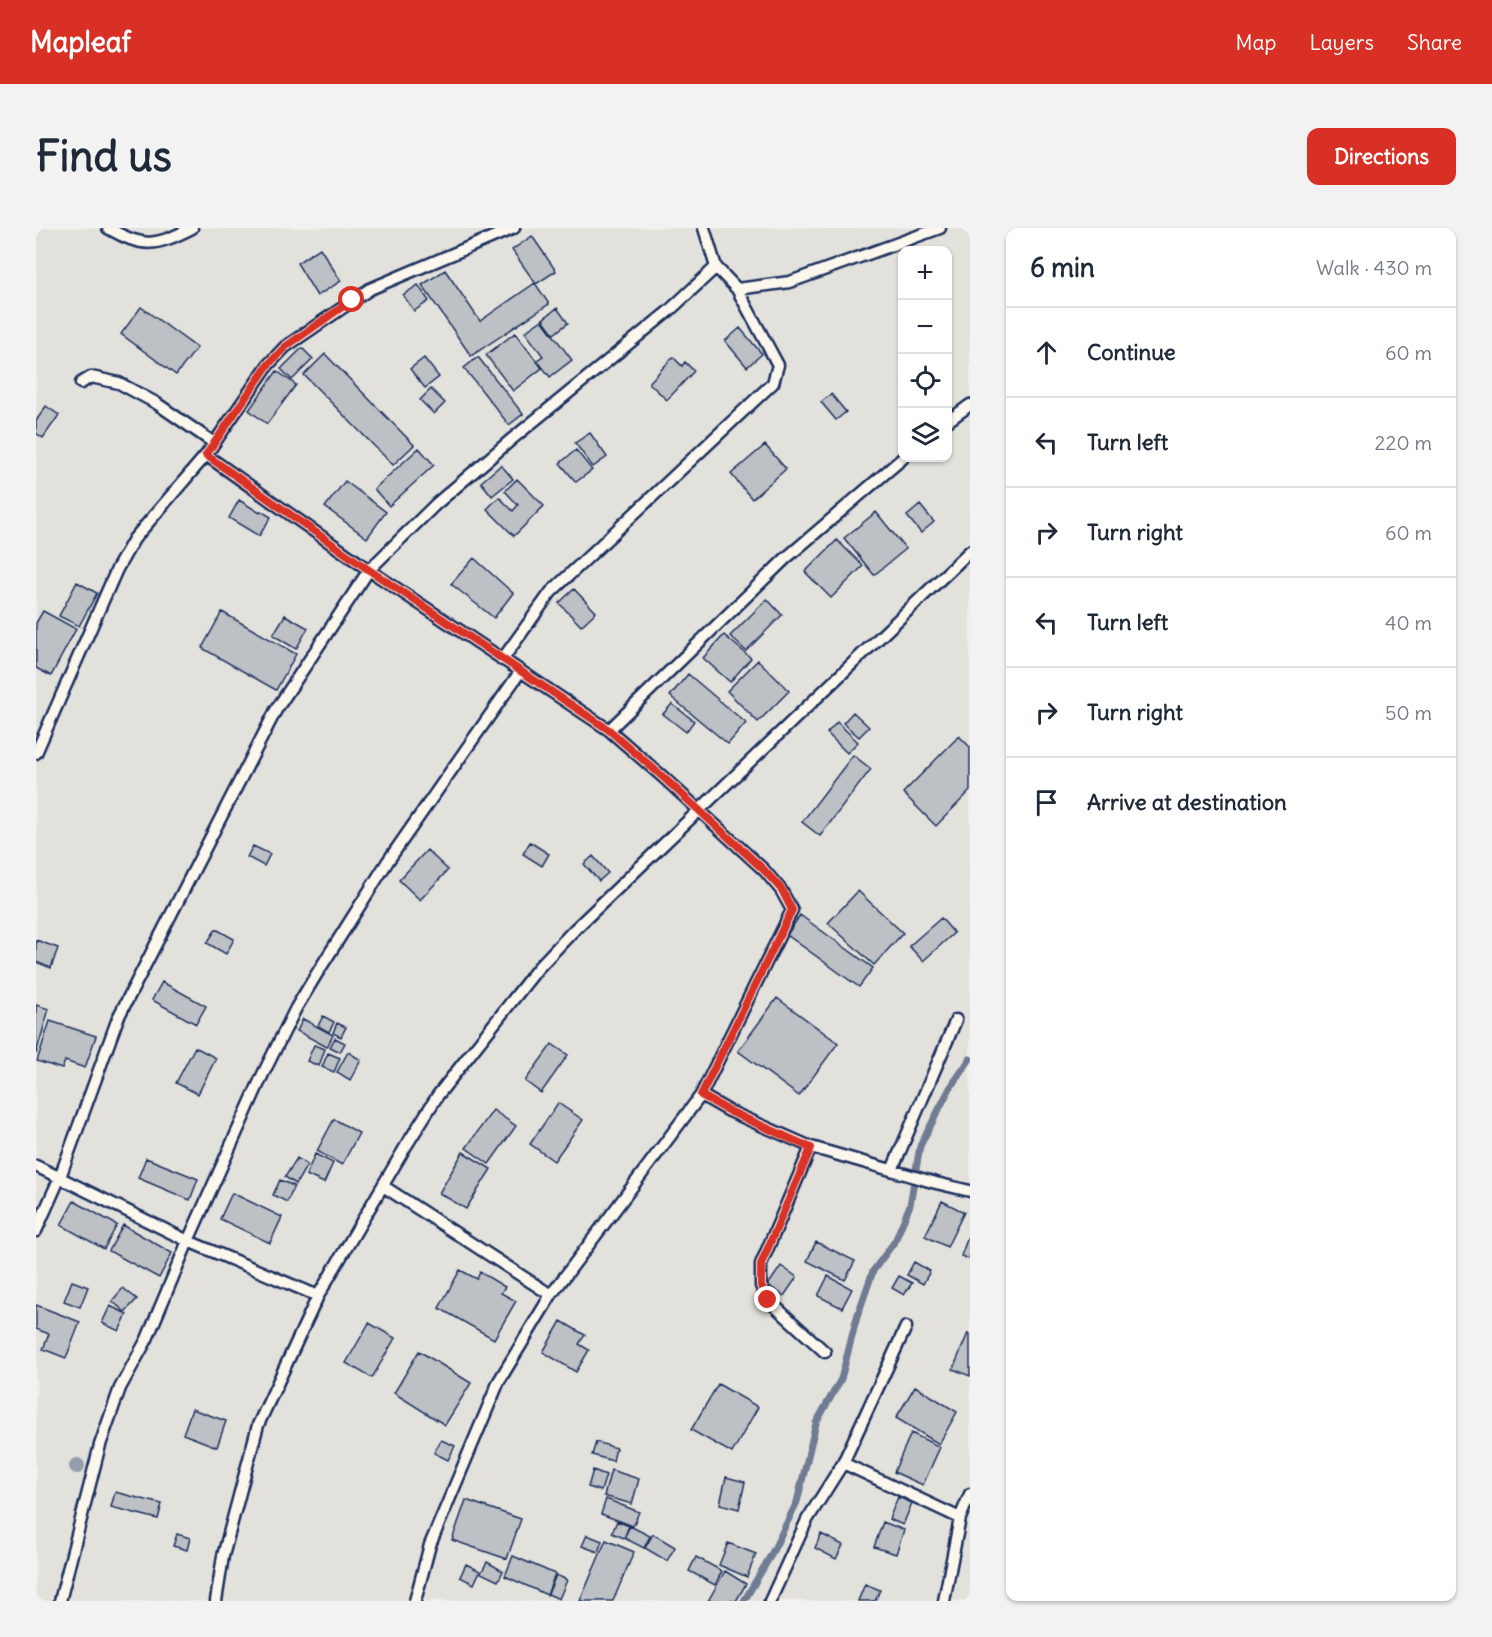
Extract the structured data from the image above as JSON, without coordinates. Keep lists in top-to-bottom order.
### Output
{
  "page": {
    "header": "Mapleaf",
    "nav": ["Map", "Layers", "Share"],
    "buttons": "Directions",
    "title": "Find us",
    "heading": ["6 min", "Walk · 430 m"],
    "map_buttons": ["+", "−"],
    "list": [
      ["Continue", "60 m"],
      ["Turn left", "220 m"],
      ["Turn right", "60 m"],
      ["Turn left", "40 m"],
      ["Turn right", "50 m"],
      "Arrive at destination"
    ]
  }
}
